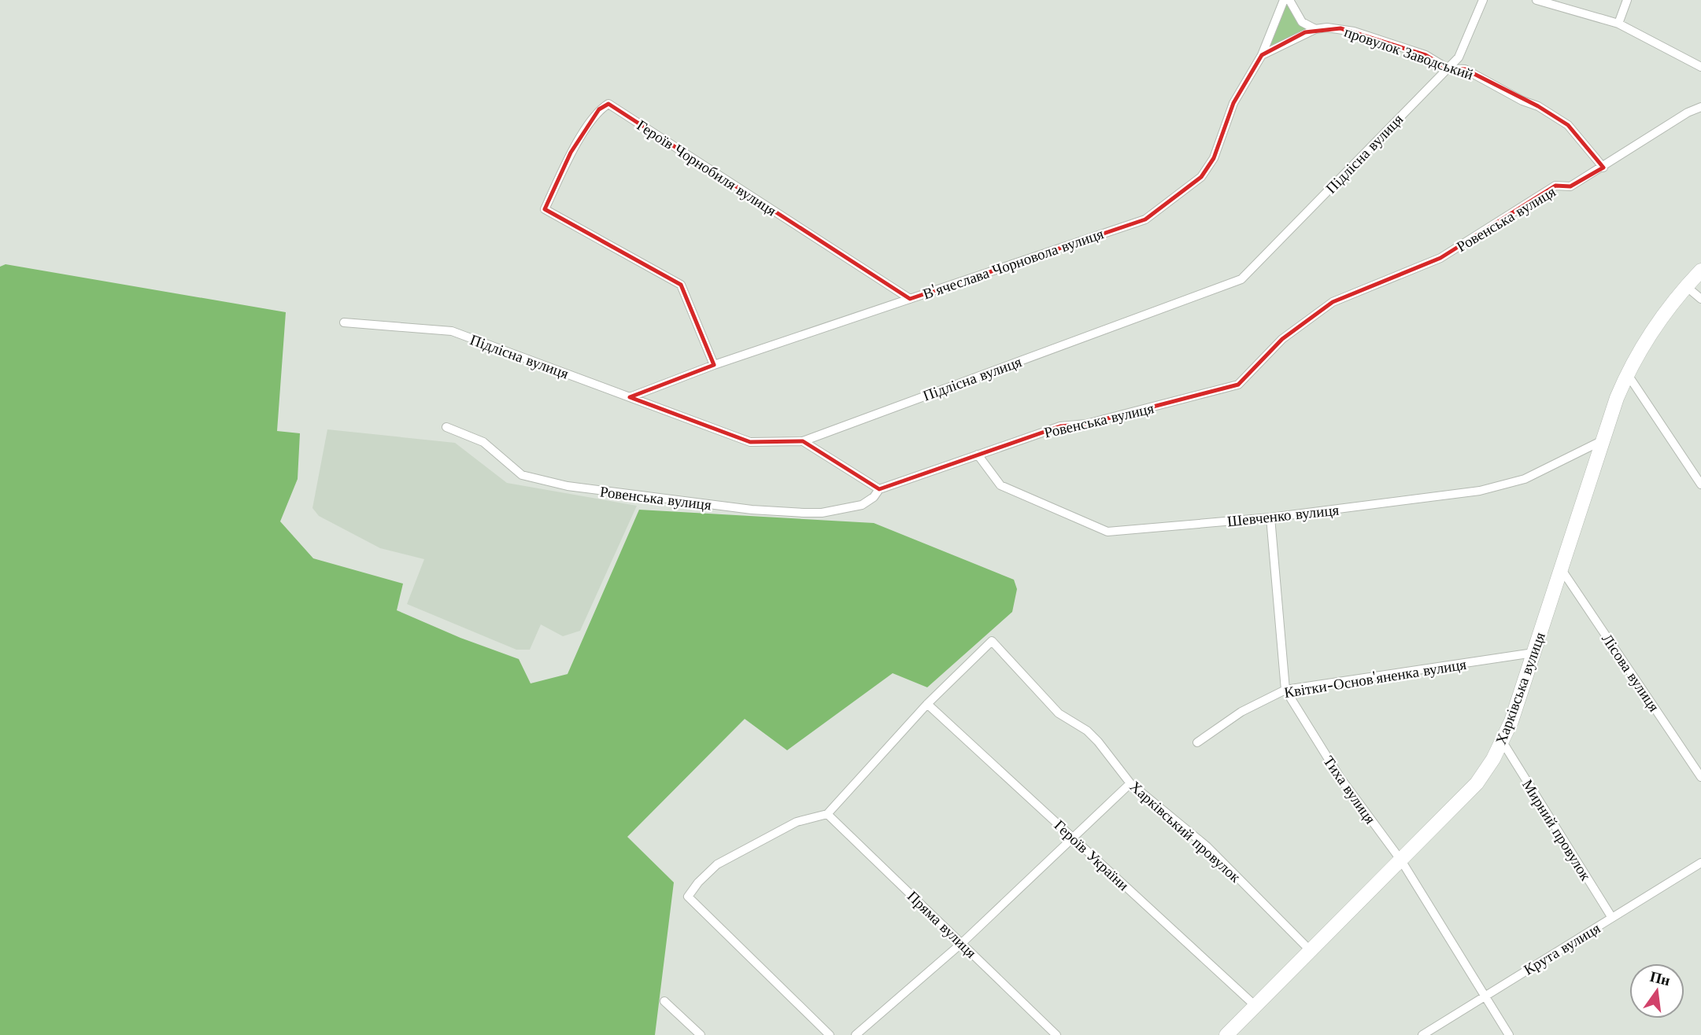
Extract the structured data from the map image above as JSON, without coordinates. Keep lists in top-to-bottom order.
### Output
{
  "streets": {
    "main road": ["Харківська вулиця"],
    "street": [
      "провулок Заводський",
      "Підлісна вулиця",
      "Героїв Чорнобиля вулиця",
      "Ровенська вулиця",
      "В'ячеслава Чорновола вулиця",
      "Шевченко вулиця",
      "Лісова вулиця",
      "Квітки-Основ'яненка вулиця",
      "Тиха вулиця",
      "Мирний провулок",
      "Харківський провулок",
      "Героїв України",
      "Пряма вулиця",
      "Крута вулиця"
    ]
  },
  "crossings": [
    ["провулок Заводський", "Підлісна вулиця"],
    ["провулок Заводський", "Ровенська вулиця"],
    ["Підлісна вулиця", "В'ячеслава Чорновола вулиця"],
    ["Героїв Чорнобиля вулиця", "В'ячеслава Чорновола вулиця"],
    ["Ровенська вулиця", "Шевченко вулиця"],
    ["Шевченко вулиця", "Харківська вулиця"],
    ["Шевченко вулиця", "Тиха вулиця"],
    ["Лісова вулиця", "Харківська вулиця"],
    ["Квітки-Основ'яненка вулиця", "Харківська вулиця"],
    ["Квітки-Основ'яненка вулиця", "Тиха вулиця"],
    ["Харківська вулиця", "Тиха вулиця"],
    ["Харківська вулиця", "Мирний провулок"],
    ["Харківська вулиця", "Харківський провулок"],
    ["Харківська вулиця", "Героїв України"],
    ["Тиха вулиця", "Крута вулиця"],
    ["Мирний провулок", "Крута вулиця"],
    ["Харківський провулок", "Героїв України"]
  ],
  "north": "top"
}
